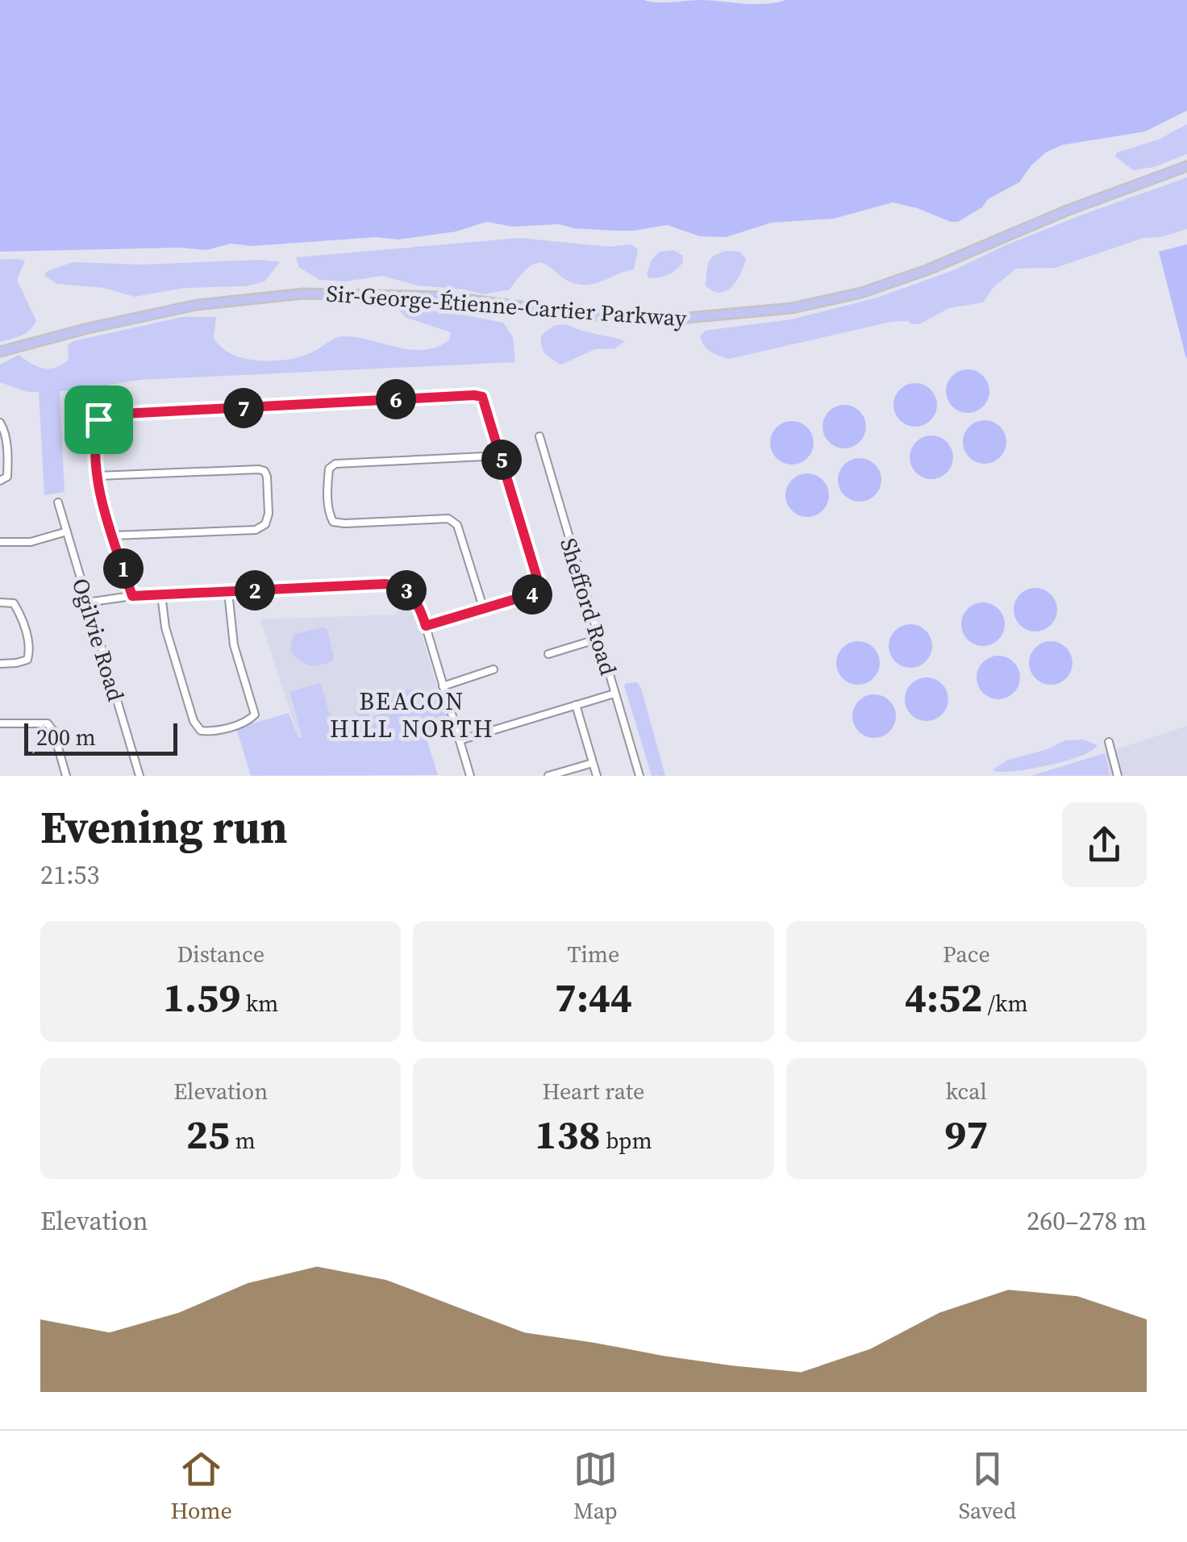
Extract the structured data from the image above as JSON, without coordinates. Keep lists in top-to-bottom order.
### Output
{
  "streets": {
    "main road": ["Sir-George-Étienne-Cartier Parkway"],
    "street": ["Shefford Road", "Ogilvie Road"]
  },
  "districts": ["BEACON HILL NORTH"],
  "scale_bar": "200 m",
  "page": {
    "pins": [
      "6",
      "7",
      "5",
      "1",
      "2",
      "3",
      "4"
    ],
    "scale": "200 m",
    "heading": ["Evening run", "21:53"],
    "stats": [
      ["Distance", "1.59 km"],
      ["Time", "7:44"],
      ["Pace", "4:52 /km"],
      ["Elevation", "25 m"],
      ["Heart rate", "138 bpm"],
      ["kcal", "97"]
    ],
    "chart": ["Elevation", "260–278 m"],
    "tabs": ["Home", "Map", "Saved"]
  }
}
